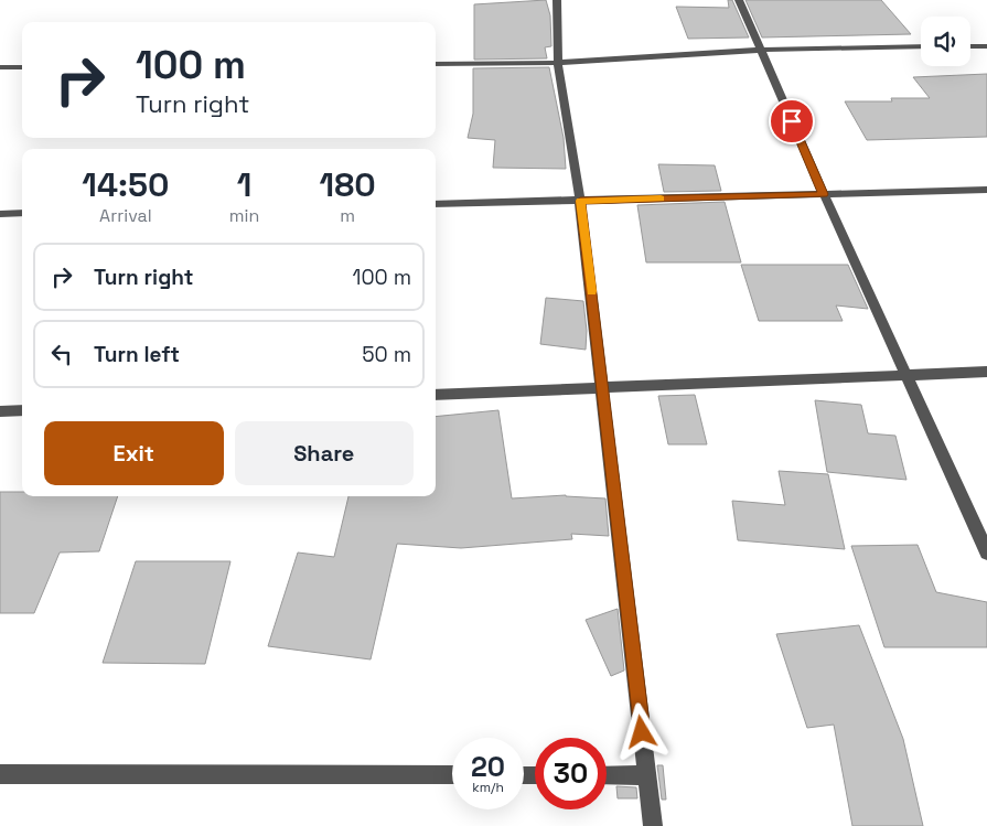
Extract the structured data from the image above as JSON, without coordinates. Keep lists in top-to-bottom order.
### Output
{
  "page": {
    "turn": ["100 m", "Turn right"],
    "eta": [
      "14:50",
      "Arrival",
      "1",
      "min",
      "180",
      "m"
    ],
    "list": [
      {
        "name": "Turn right",
        "value": "100 m"
      },
      {
        "name": "Turn left",
        "value": "50 m"
      }
    ],
    "buttons": ["Exit", "Share"],
    "speed": "20 km/h",
    "limit": "30"
  }
}
